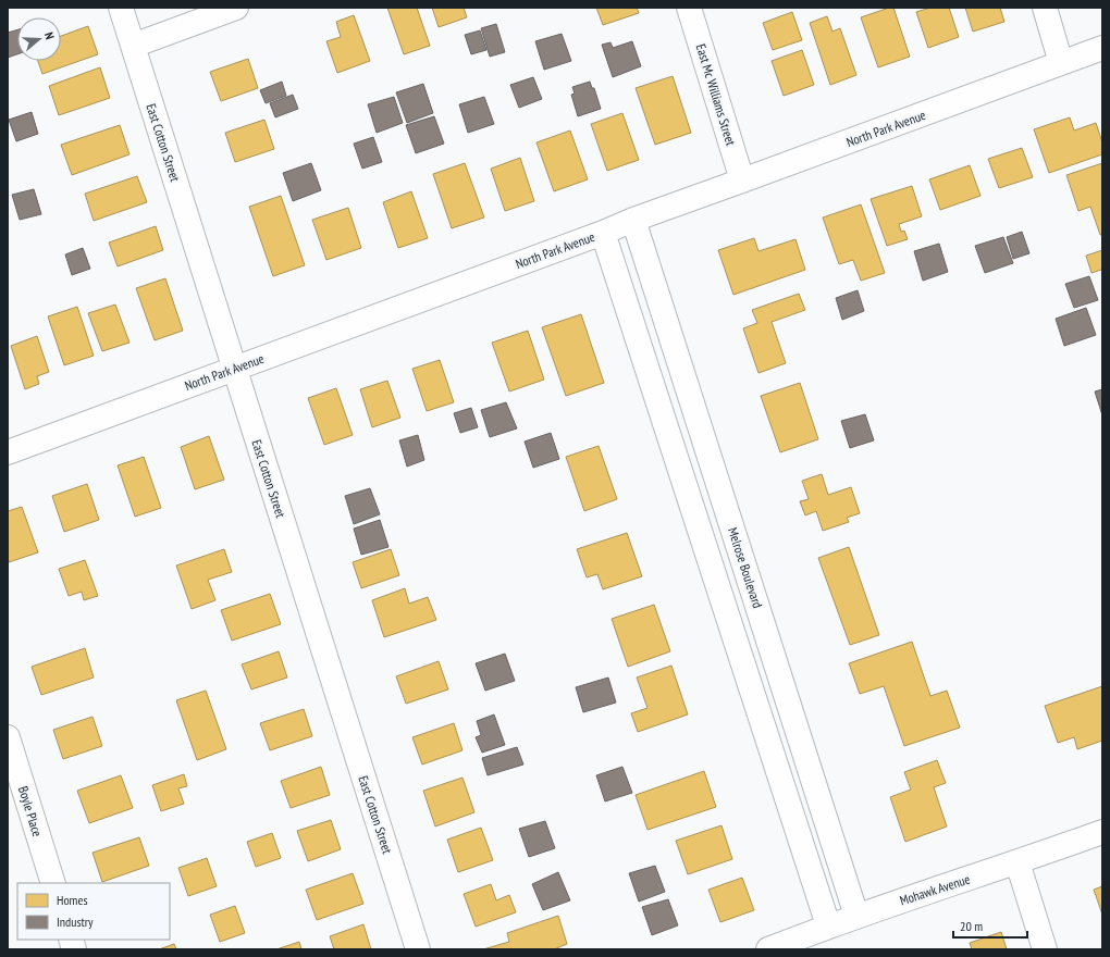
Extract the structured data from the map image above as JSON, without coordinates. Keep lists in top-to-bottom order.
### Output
{
  "streets": {
    "street": [
      "East Mc Williams Street",
      "North Park Avenue",
      "East Cotton Street",
      "Melrose Boulevard",
      "Boyle Place",
      "Mohawk Avenue"
    ]
  },
  "crossings": [
    ["East Mc Williams Street", "North Park Avenue"],
    ["North Park Avenue", "East Cotton Street"],
    ["North Park Avenue", "Melrose Boulevard"],
    ["Melrose Boulevard", "Mohawk Avenue"]
  ],
  "legend": ["Homes", "Industry"],
  "scale_bar": "20 m",
  "north": "right"
}
